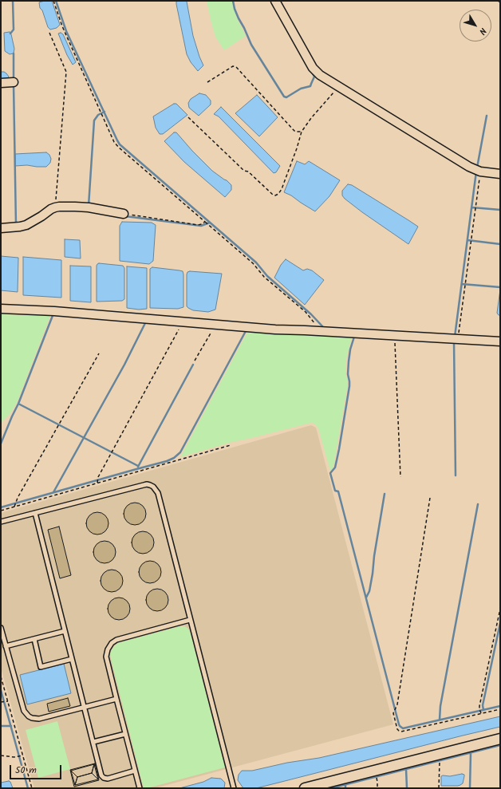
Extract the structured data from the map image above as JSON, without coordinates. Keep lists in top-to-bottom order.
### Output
{
  "scale_bar": "50 m",
  "north": "bottom right"
}
